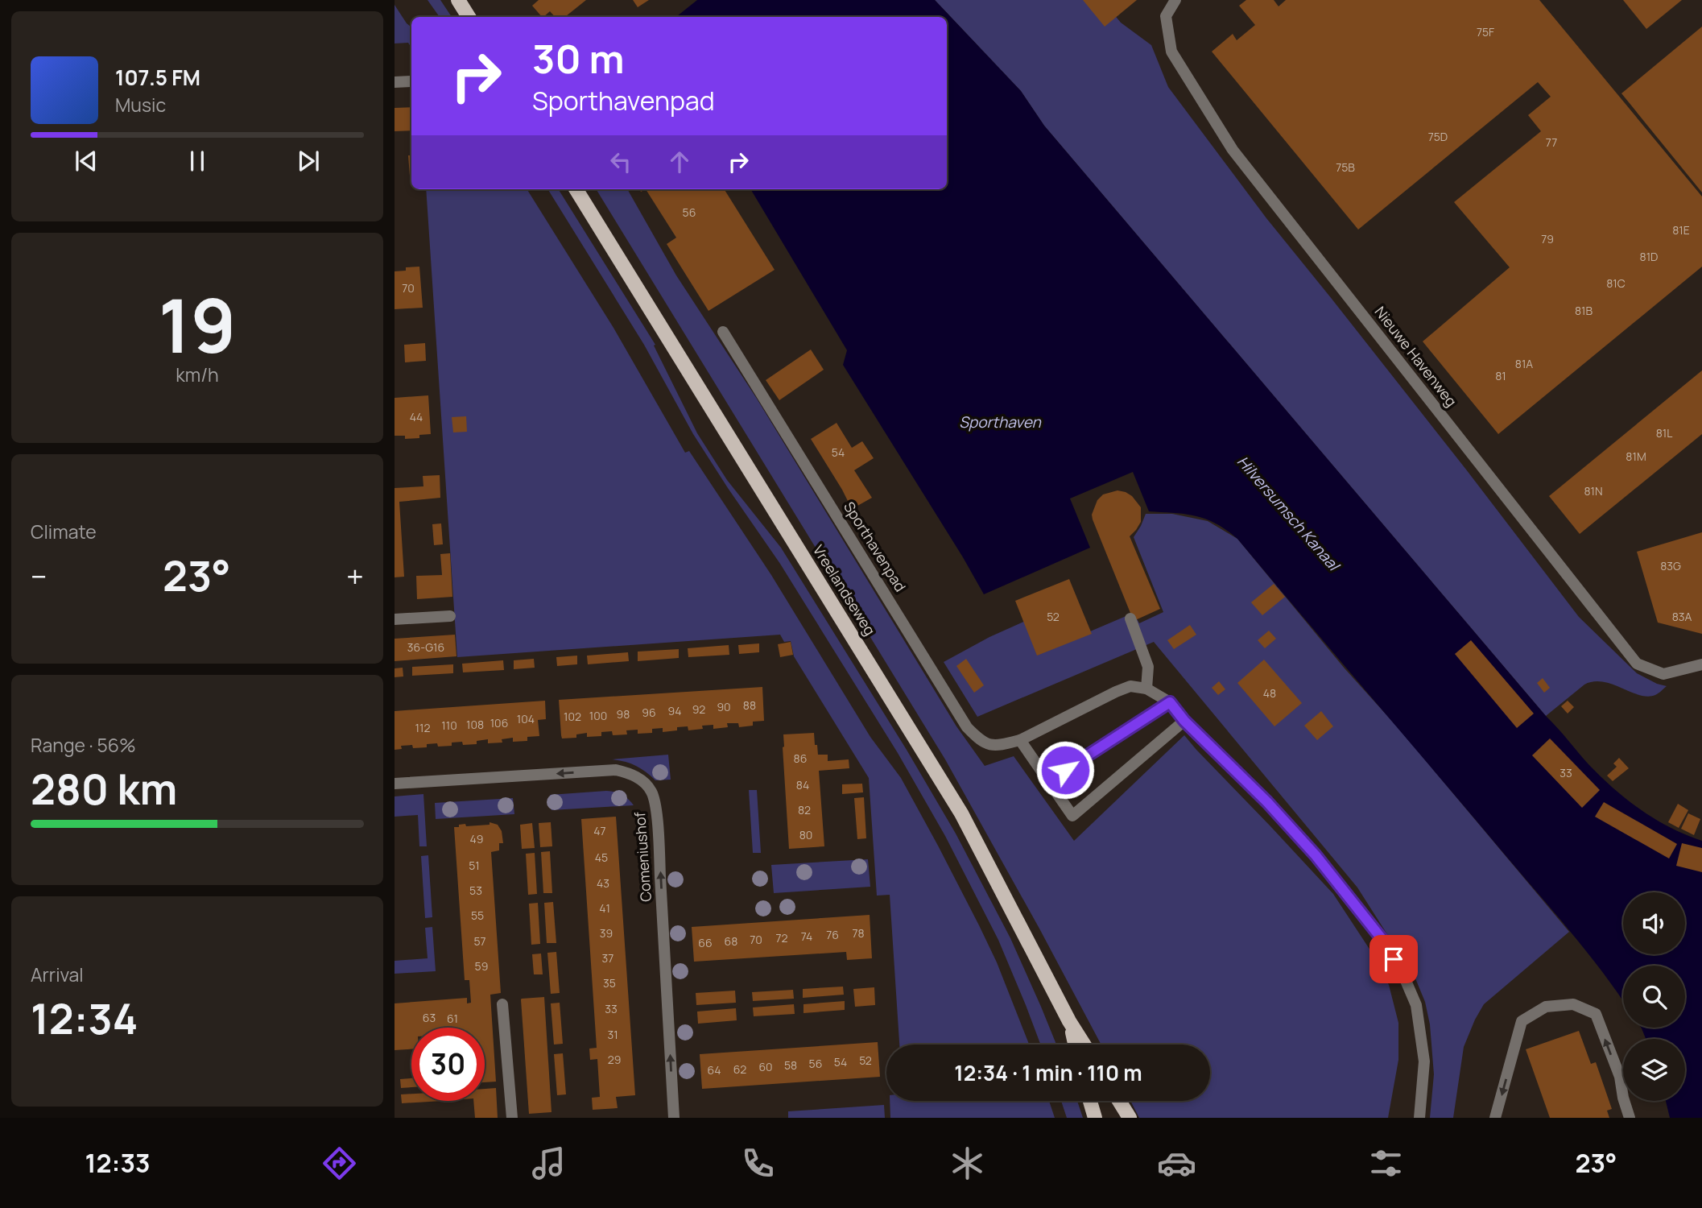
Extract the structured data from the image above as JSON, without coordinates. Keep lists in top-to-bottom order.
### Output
{
  "streets": {
    "main road": ["Vreelandseweg"],
    "street": ["Nieuwe Havenweg", "Sporthavenpad", "Comeniushof"]
  },
  "water": ["Sporthaven", "Hilversumsch Kanaal"],
  "house_numbers": [
    "75F",
    "75D",
    "77",
    "75B",
    "56",
    "81E",
    "79",
    "81D",
    "81C",
    "70",
    "81B",
    "81A",
    "81",
    "44",
    "81L",
    "54",
    "81M",
    "81N",
    "83G",
    "52",
    "83A",
    "36-G16",
    "48",
    "88",
    "90",
    "92",
    "94",
    "96",
    "98",
    "100",
    "102",
    "104",
    "106",
    "108",
    "110",
    "112",
    "86",
    "33",
    "84",
    "82",
    "47",
    "80",
    "49",
    "45",
    "51",
    "43",
    "53",
    "41",
    "55",
    "39",
    "78",
    "76",
    "74",
    "72",
    "70",
    "57",
    "68",
    "66",
    "37",
    "59",
    "35",
    "33",
    "63",
    "61",
    "31",
    "29",
    "52",
    "54",
    "56",
    "58",
    "60",
    "62",
    "64"
  ],
  "page": {
    "turn": ["30 m", "Sporthavenpad"],
    "song": ["107.5 FM", "Music"],
    "tile": [
      ["19", "km/h"],
      "Climate",
      ["Range · 56%", "280 km"],
      ["Arrival", "12:34"]
    ],
    "heat": ["−", "23°", "+"],
    "limit": "30",
    "trip": "12:34 · 1 min · 110 m",
    "tabs": ["12:33", "23°"]
  }
}
